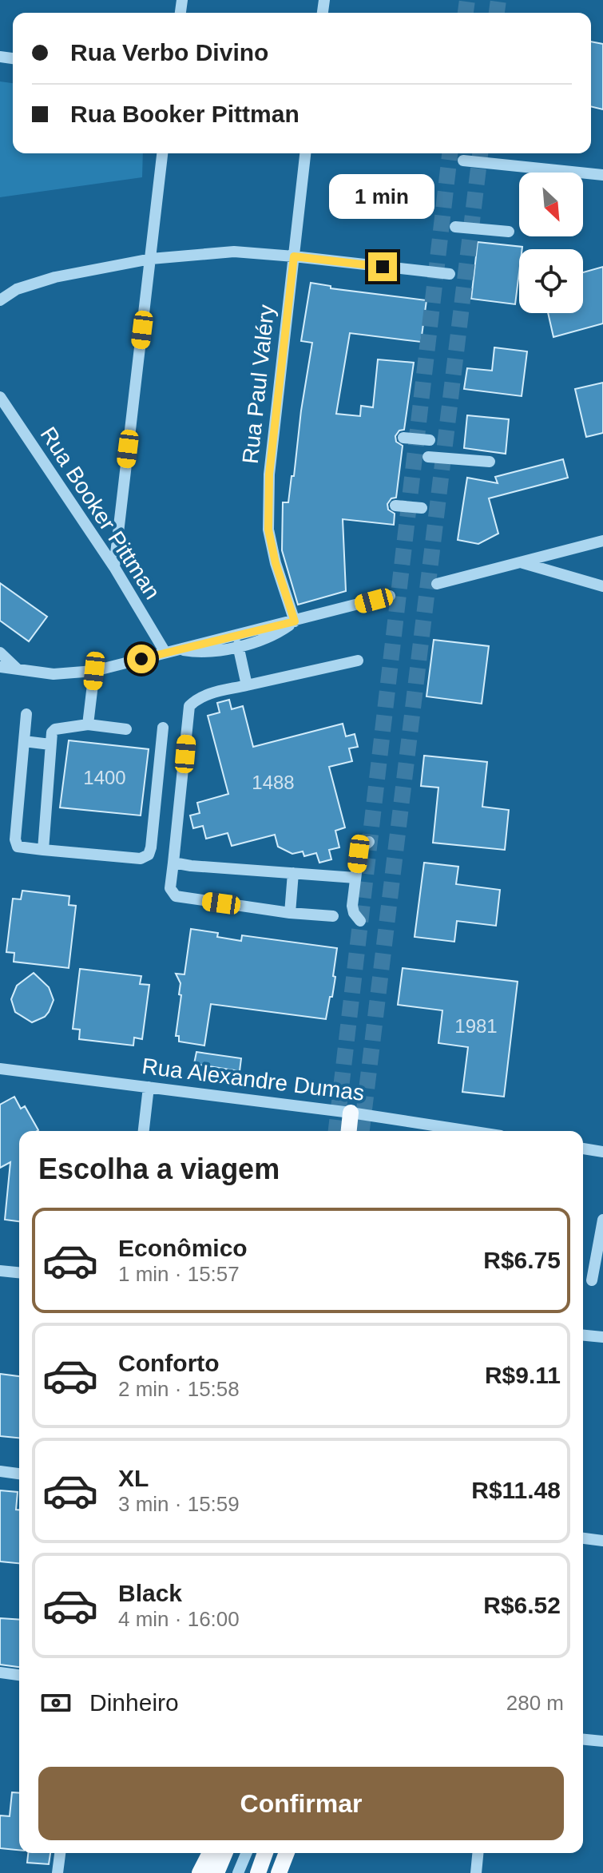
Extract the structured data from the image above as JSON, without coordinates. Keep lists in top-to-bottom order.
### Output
{
  "streets": {
    "street": ["Rua Paul Valéry", "Rua Booker Pittman", "Rua Alexandre Dumas"]
  },
  "house_numbers": ["1400", "1488", "1981"],
  "north": "bottom right",
  "page": {
    "banner": ["Rua Verbo Divino", "Rua Booker Pittman"],
    "bubble": "1 min",
    "heading": "Escolha a viagem",
    "list": [
      {
        "name": "Econômico",
        "note": "1 min · 15:57",
        "value": "R$6.75"
      },
      {
        "name": "Conforto",
        "note": "2 min · 15:58",
        "value": "R$9.11"
      },
      {
        "name": "XL",
        "note": "3 min · 15:59",
        "value": "R$11.48"
      },
      {
        "name": "Black",
        "note": "4 min · 16:00",
        "value": "R$6.52"
      }
    ],
    "pay": ["Dinheiro", "280 m"],
    "buttons": "Confirmar"
  }
}
